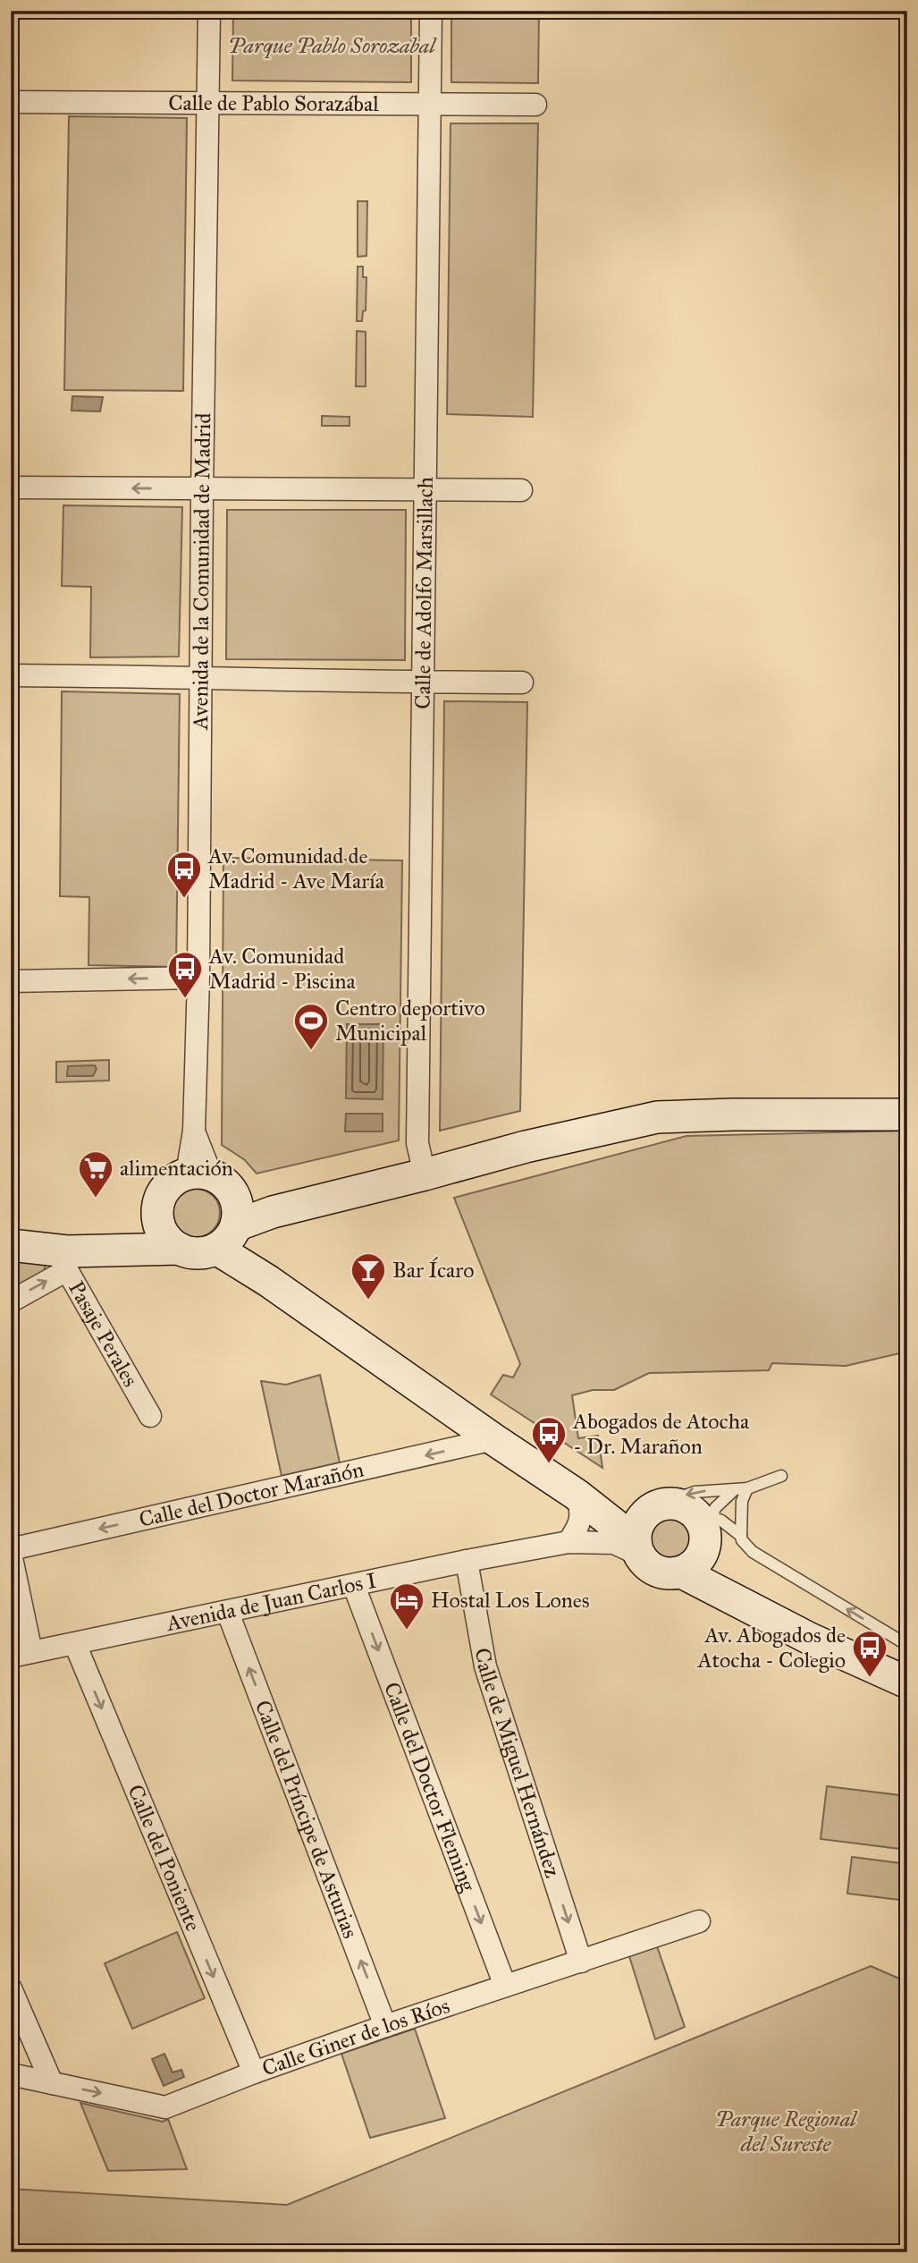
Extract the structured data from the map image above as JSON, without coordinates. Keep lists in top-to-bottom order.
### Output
{
  "streets": {
    "street": [
      "Calle de Pablo Sorazábal",
      "Avenida de la Comunidad de Madrid",
      "Calle de Adolfo Marsillach",
      "Pasaje Perales",
      "Calle del Doctor Marañón",
      "Avenida de Juan Carlos I",
      "Calle de Miguel Hernández",
      "Calle del Doctor Fleming",
      "Calle del Príncipe de Asturias",
      "Calle del Poniente",
      "Calle Giner de los Ríos"
    ]
  },
  "crossings": [
    ["Calle de Pablo Sorazábal", "Avenida de la Comunidad de Madrid"],
    ["Calle de Pablo Sorazábal", "Calle de Adolfo Marsillach"],
    ["Avenida de Juan Carlos I", "Calle de Miguel Hernández"],
    ["Avenida de Juan Carlos I", "Calle del Doctor Fleming"],
    ["Avenida de Juan Carlos I", "Calle del Príncipe de Asturias"],
    ["Avenida de Juan Carlos I", "Calle del Poniente"],
    ["Calle de Miguel Hernández", "Calle Giner de los Ríos"],
    ["Calle del Doctor Fleming", "Calle Giner de los Ríos"],
    ["Calle del Príncipe de Asturias", "Calle Giner de los Ríos"],
    ["Calle del Poniente", "Calle Giner de los Ríos"]
  ],
  "one_way": [
    "Calle del Doctor Marañón",
    "Calle de Miguel Hernández",
    "Calle del Doctor Fleming",
    "Calle del Príncipe de Asturias",
    "Calle del Poniente"
  ],
  "parks": ["Parque Pablo Sorozabal", "Parque Regional del Sureste"],
  "places": {
    "bus stop": [
      "Av. Comunidad de Madrid - Ave María",
      "Av. Comunidad Madrid - Piscina",
      "Abogados de Atocha - Dr. Marañon",
      "Av. Abogados de Atocha - Colegio"
    ],
    "sports": ["Centro deportivo Municipal"],
    "supermarket": ["alimentación"],
    "bar": ["Bar Ícaro"],
    "hotel": ["Hostal Los Lones"]
  }
}
